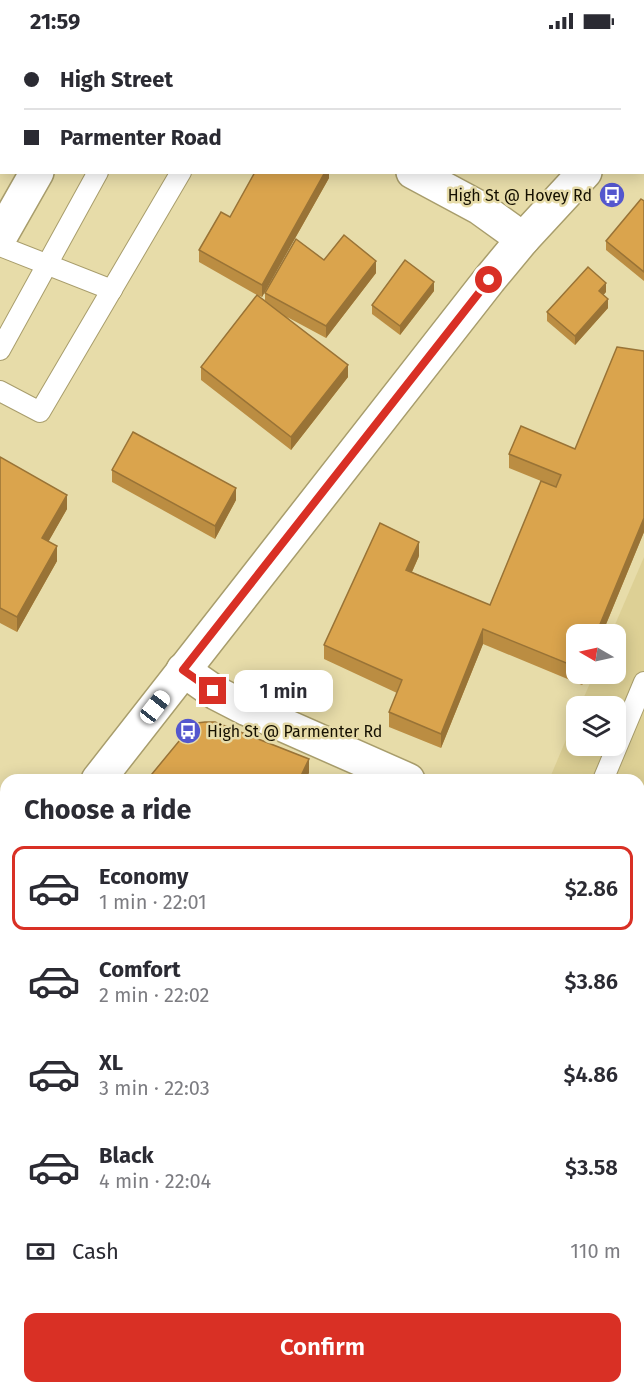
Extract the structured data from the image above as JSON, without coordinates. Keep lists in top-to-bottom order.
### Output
{
  "places": {
    "bus stop": ["High St @ Hovey Rd", "High St @ Parmenter Rd"]
  },
  "north": "left",
  "page": {
    "status": "21:59",
    "banner": ["High Street", "Parmenter Road"],
    "bubble": "1 min",
    "heading": "Choose a ride",
    "list": [
      {
        "name": "Economy",
        "note": "1 min · 22:01",
        "value": "$2.86"
      },
      {
        "name": "Comfort",
        "note": "2 min · 22:02",
        "value": "$3.86"
      },
      {
        "name": "XL",
        "note": "3 min · 22:03",
        "value": "$4.86"
      },
      {
        "name": "Black",
        "note": "4 min · 22:04",
        "value": "$3.58"
      }
    ],
    "pay": ["Cash", "110 m"],
    "buttons": "Confirm"
  }
}
